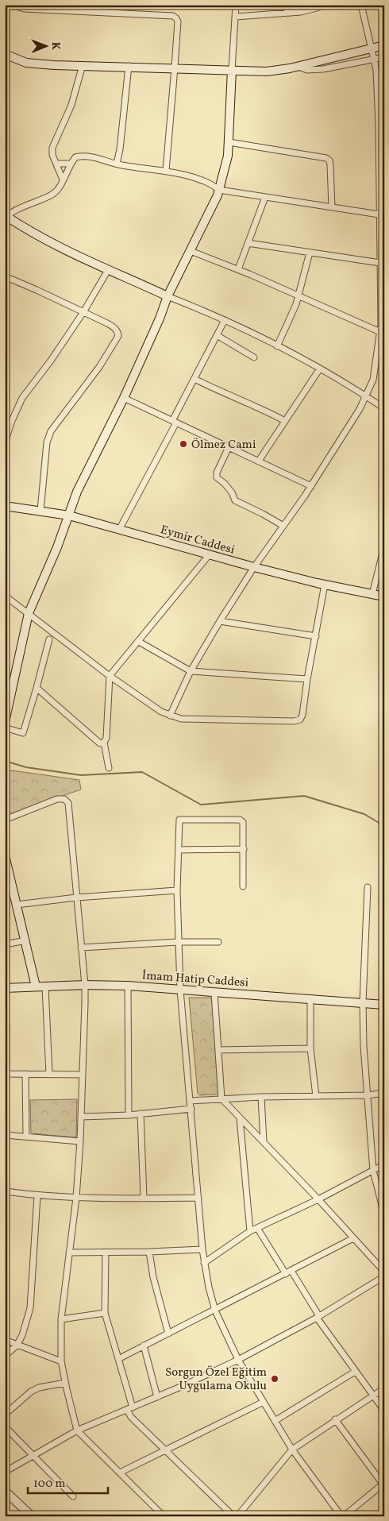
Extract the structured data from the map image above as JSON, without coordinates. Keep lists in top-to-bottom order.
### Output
{
  "streets": {
    "street": ["Eymir Caddesi", "İmam Hatip Caddesi"]
  },
  "places": ["Ölmez Cami", "Sorgun Özel Eğitim Uygulama Okulu"],
  "scale_bar": "100 m",
  "north": "right"
}
